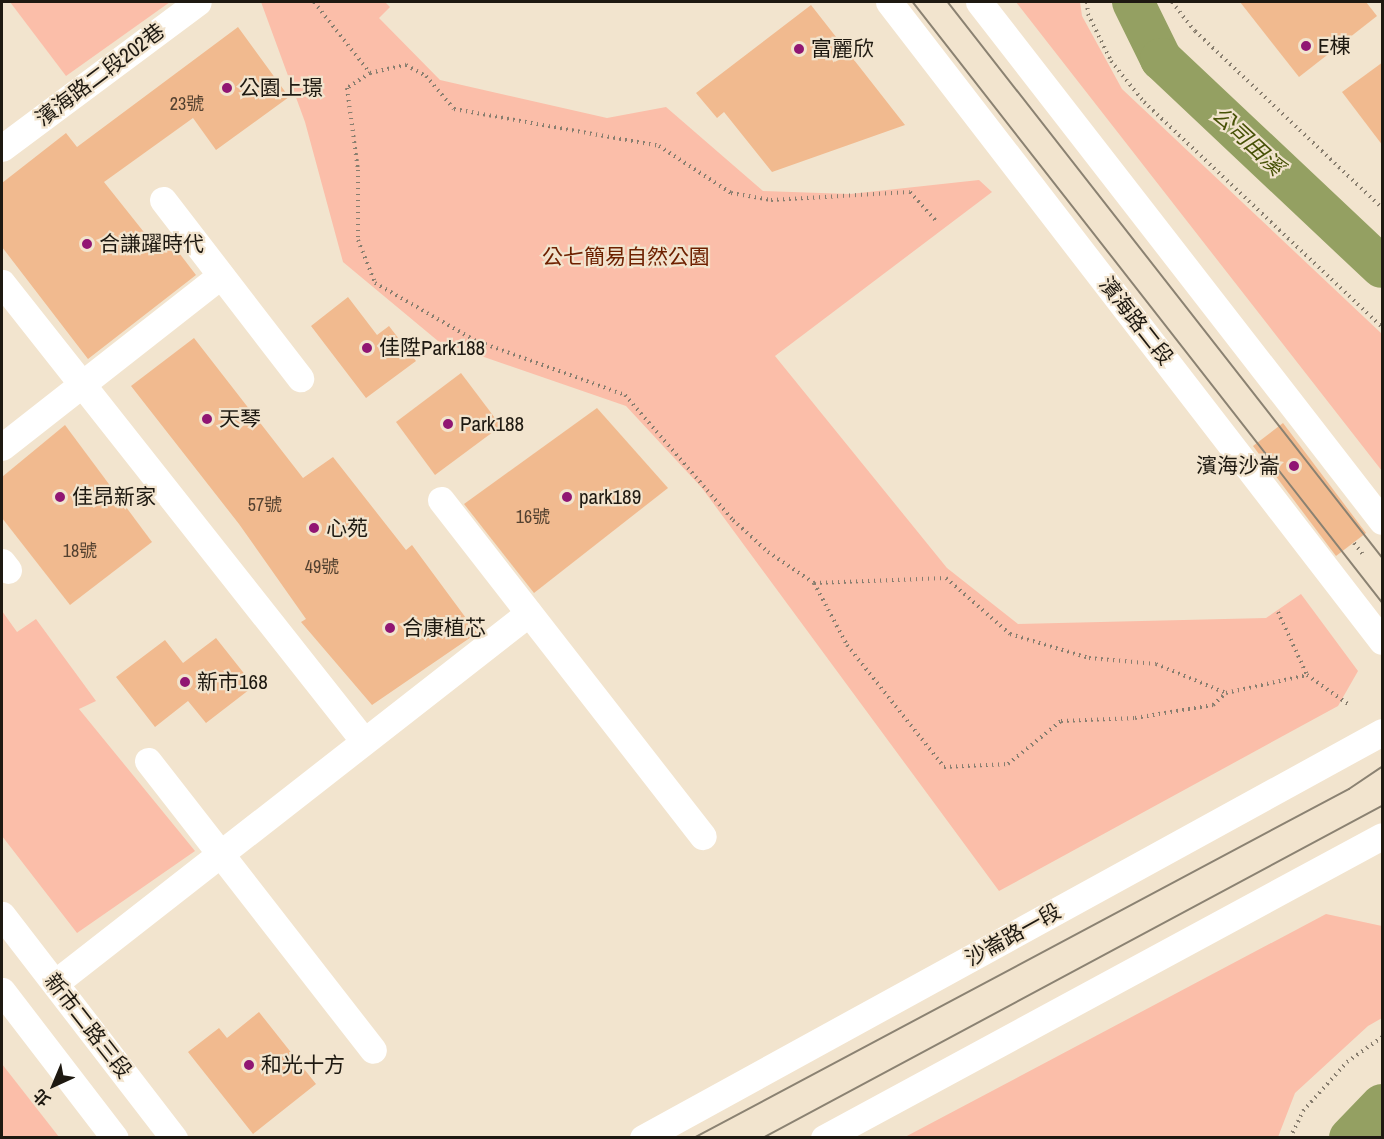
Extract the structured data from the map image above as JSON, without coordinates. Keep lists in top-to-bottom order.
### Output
{
  "streets": {
    "street": [
      "濱海路二段202巷",
      "濱海路二段",
      "沙崙路一段",
      "新市二路三段"
    ]
  },
  "water": ["公司田溪"],
  "parks": ["公七簡易自然公園"],
  "places": [
    "E棟",
    "富麗欣",
    "公園上璟",
    "合謙躍時代",
    "佳陞Park188",
    "天琴",
    "Park188",
    "濱海沙崙",
    "佳昂新家",
    "park189",
    "心苑",
    "合康植芯",
    "新市168",
    "和光十方"
  ],
  "house_numbers": [
    "23號",
    "57號",
    "16號",
    "18號",
    "49號"
  ],
  "north": "bottom left"
}
